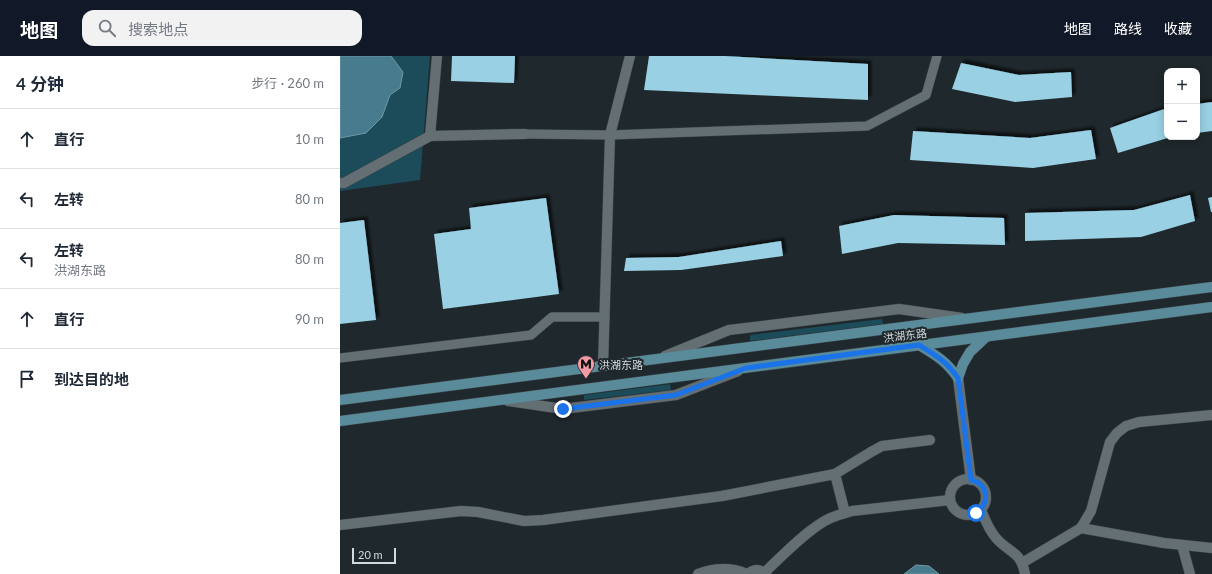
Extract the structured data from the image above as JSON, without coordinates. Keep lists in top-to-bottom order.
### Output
{
  "streets": {
    "main road": ["洪湖东路"]
  },
  "places": {
    "metro station": ["洪湖东路"]
  },
  "scale_bar": "20 m",
  "page": {
    "header": "地图",
    "search": "搜索地点",
    "nav": ["地图", "路线", "收藏"],
    "heading": ["4 分钟", "步行 · 260 m"],
    "map_buttons": ["+", "−"],
    "list": [
      ["直行", "10 m"],
      ["左转", "80 m"],
      ["左转", "洪湖东路", "80 m"],
      ["直行", "90 m"],
      "到达目的地"
    ],
    "scale": "20 m"
  }
}
